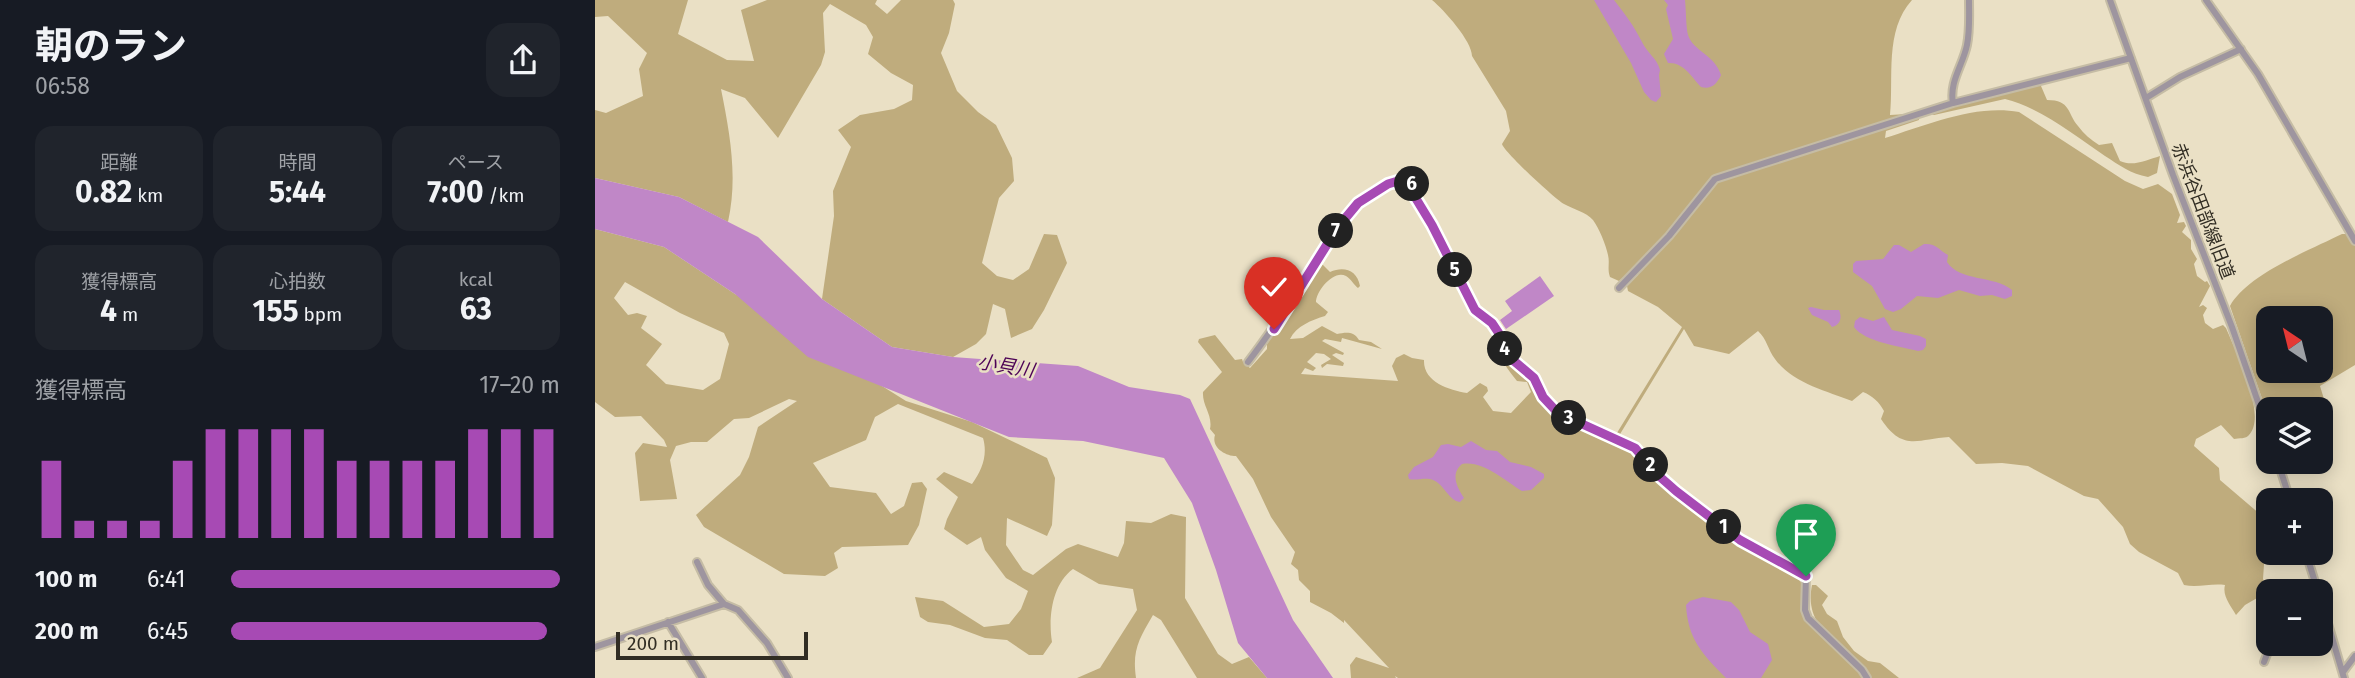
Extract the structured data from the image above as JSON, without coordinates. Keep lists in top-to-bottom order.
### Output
{
  "streets": {
    "street": ["赤浜谷田部線旧道"]
  },
  "water": ["小貝川"],
  "scale_bar": "200 m",
  "north": "top left",
  "page": {
    "heading": ["朝のラン", "06:58"],
    "stats": [
      ["距離", "0.82 km"],
      ["時間", "5:44"],
      ["ペース", "7:00 /km"],
      ["獲得標高", "4 m"],
      ["心拍数", "155 bpm"],
      ["kcal", "63"]
    ],
    "pins": [
      "6",
      "7",
      "5",
      "4",
      "3",
      "2",
      "1"
    ],
    "map_buttons": ["+", "−"],
    "chart": ["獲得標高", "17–20 m"],
    "list": [
      {
        "name": "100 m",
        "note": "6:41"
      },
      {
        "name": "200 m",
        "note": "6:45"
      }
    ],
    "scale": "200 m"
  }
}
